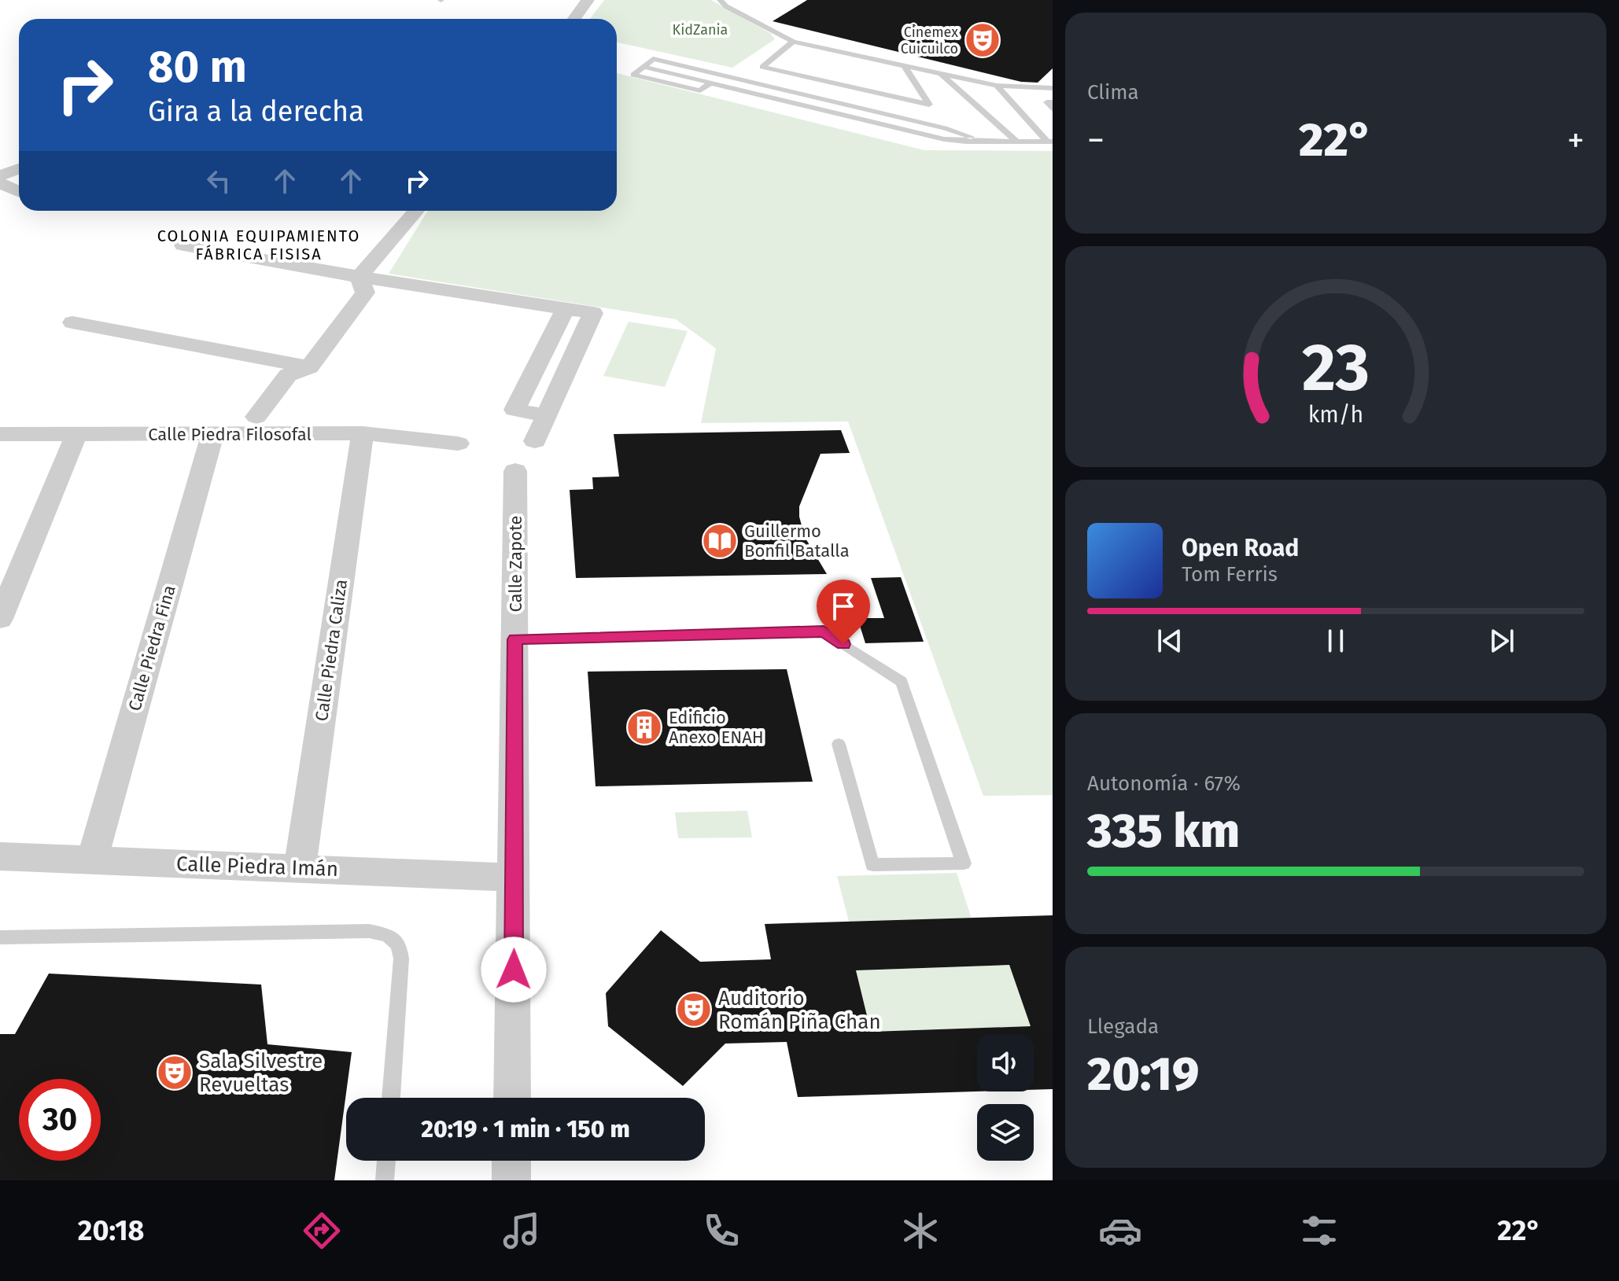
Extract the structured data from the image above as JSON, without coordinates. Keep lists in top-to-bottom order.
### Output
{
  "streets": {
    "street": [
      "Calle Piedra Filosofal",
      "Calle Zapote",
      "Calle Piedra Fina",
      "Calle Piedra Caliza",
      "Calle Piedra Imán"
    ]
  },
  "crossings": [
    ["Calle Piedra Filosofal", "Calle Piedra Fina"],
    ["Calle Piedra Filosofal", "Calle Piedra Caliza"],
    ["Calle Zapote", "Calle Piedra Imán"],
    ["Calle Piedra Fina", "Calle Piedra Imán"],
    ["Calle Piedra Caliza", "Calle Piedra Imán"]
  ],
  "districts": ["COLONIA EQUIPAMIENTO FÁBRICA FISISA"],
  "parks": ["KidZania"],
  "places": {
    "theatre": ["Cinemex Cuicuilco", "Auditorio Román Piña Chan", "Sala Silvestre Revueltas"],
    "library": ["Guillermo Bonfil Batalla"],
    "building": ["Edificio Anexo ENAH"]
  },
  "page": {
    "tile": [
      "Clima",
      ["Autonomía · 67%", "335 km"],
      ["Llegada", "20:19"]
    ],
    "turn": ["80 m", "Gira a la derecha"],
    "heat": ["−", "22°", "+"],
    "song": ["Open Road", "Tom Ferris"],
    "limit": "30",
    "trip": "20:19 · 1 min · 150 m",
    "tabs": ["20:18", "22°"],
    "gauge": ["23", "km/h"]
  }
}
